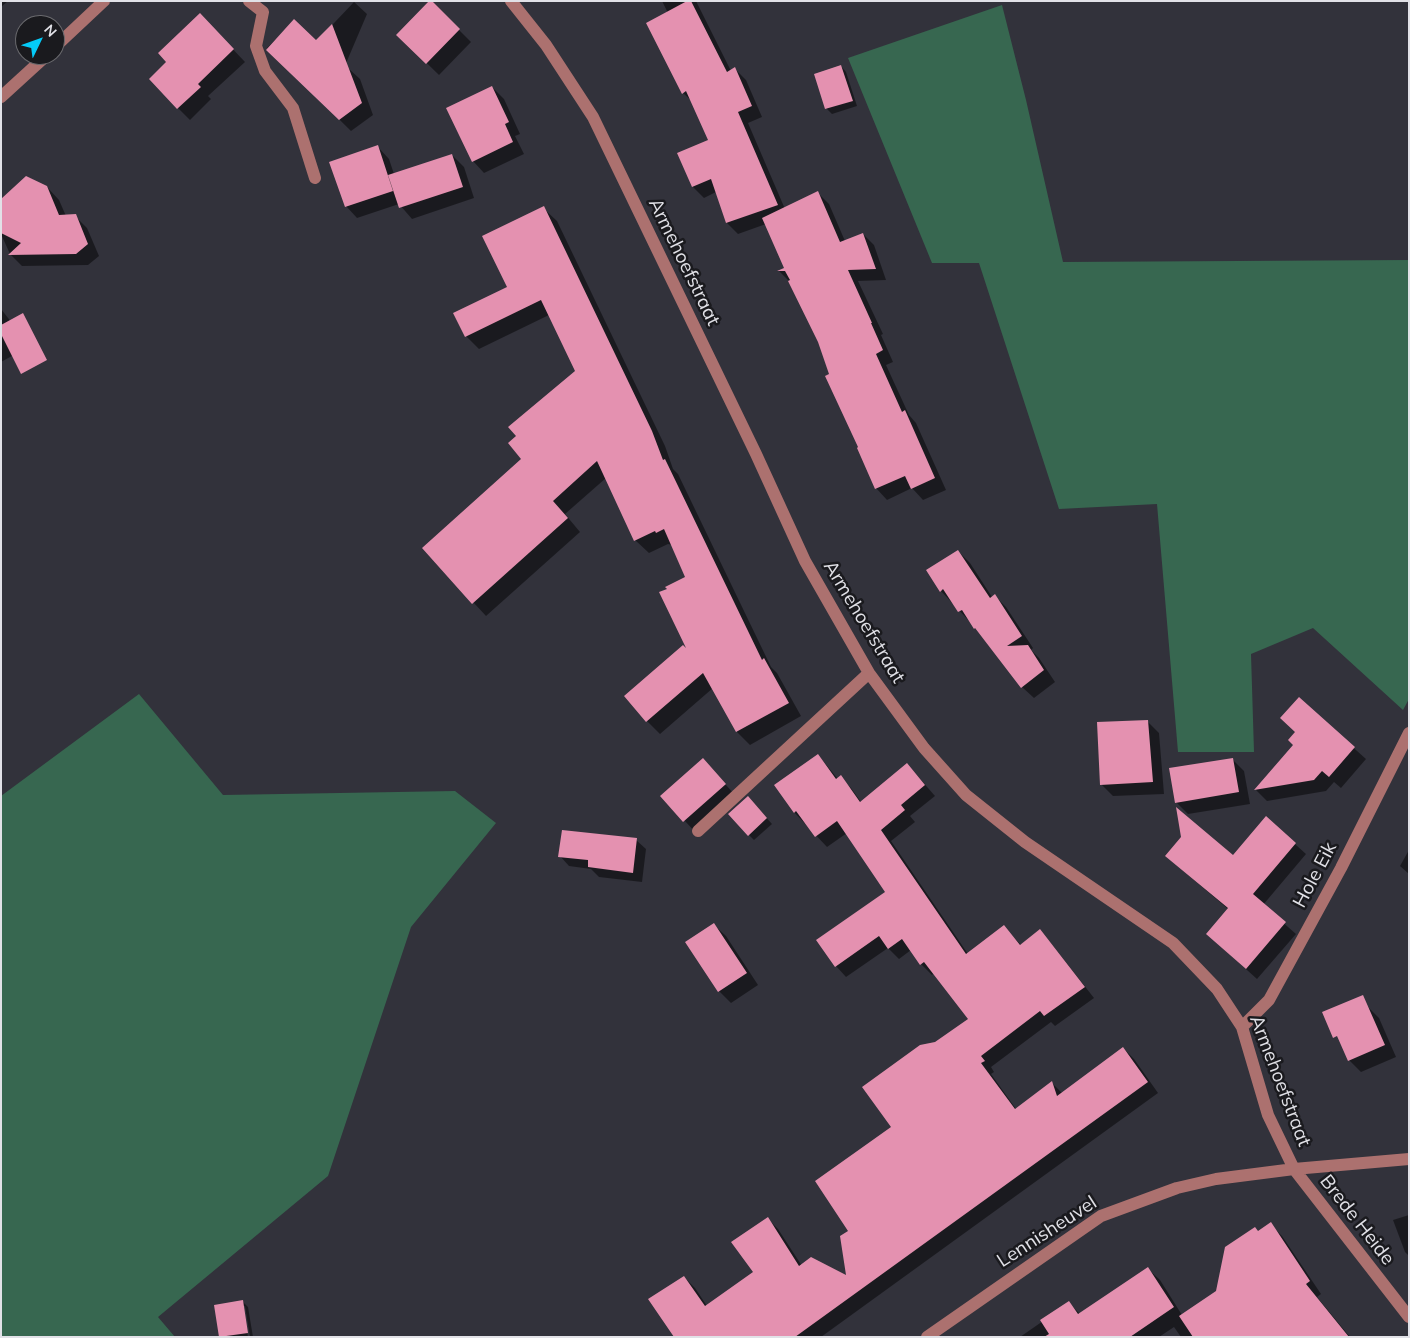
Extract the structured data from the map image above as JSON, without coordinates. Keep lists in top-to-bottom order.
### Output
{
  "streets": {
    "street": [
      "Armehoefstraat",
      "Hole Eik",
      "Brede Heide",
      "Lennisheuvel"
    ]
  },
  "crossings": [
    ["Armehoefstraat", "Hole Eik"],
    ["Armehoefstraat", "Brede Heide"],
    ["Armehoefstraat", "Lennisheuvel"],
    ["Brede Heide", "Lennisheuvel"]
  ],
  "north": "top right"
}
